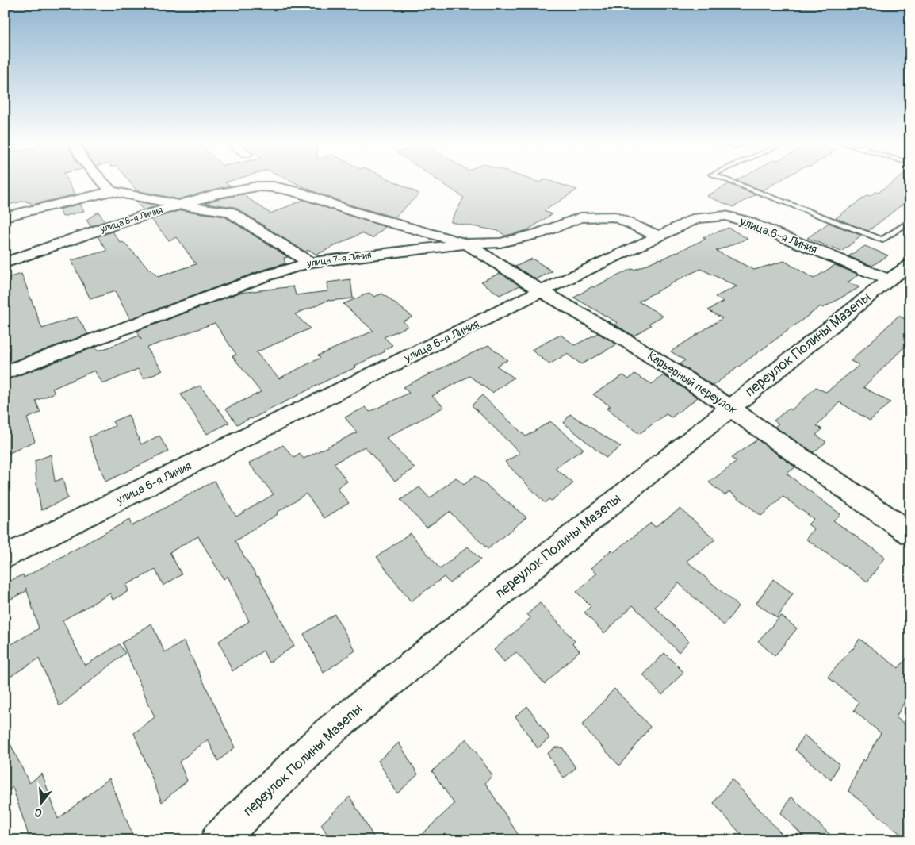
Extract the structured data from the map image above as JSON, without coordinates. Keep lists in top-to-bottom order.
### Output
{
  "streets": {
    "street": [
      "улица 8-я Линия",
      "улица 6-я Линия",
      "улица 7-я Линия",
      "переулок Полины Мазепы",
      "Карьерный переулок"
    ]
  },
  "crossings": [
    ["улица 8-я Линия", "улица 7-я Линия"],
    ["улица 8-я Линия", "Карьерный переулок"],
    ["улица 6-я Линия", "улица 7-я Линия"],
    ["улица 6-я Линия", "переулок Полины Мазепы"],
    ["улица 6-я Линия", "Карьерный переулок"],
    ["улица 7-я Линия", "Карьерный переулок"],
    ["переулок Полины Мазепы", "Карьерный переулок"]
  ],
  "north": "bottom"
}
